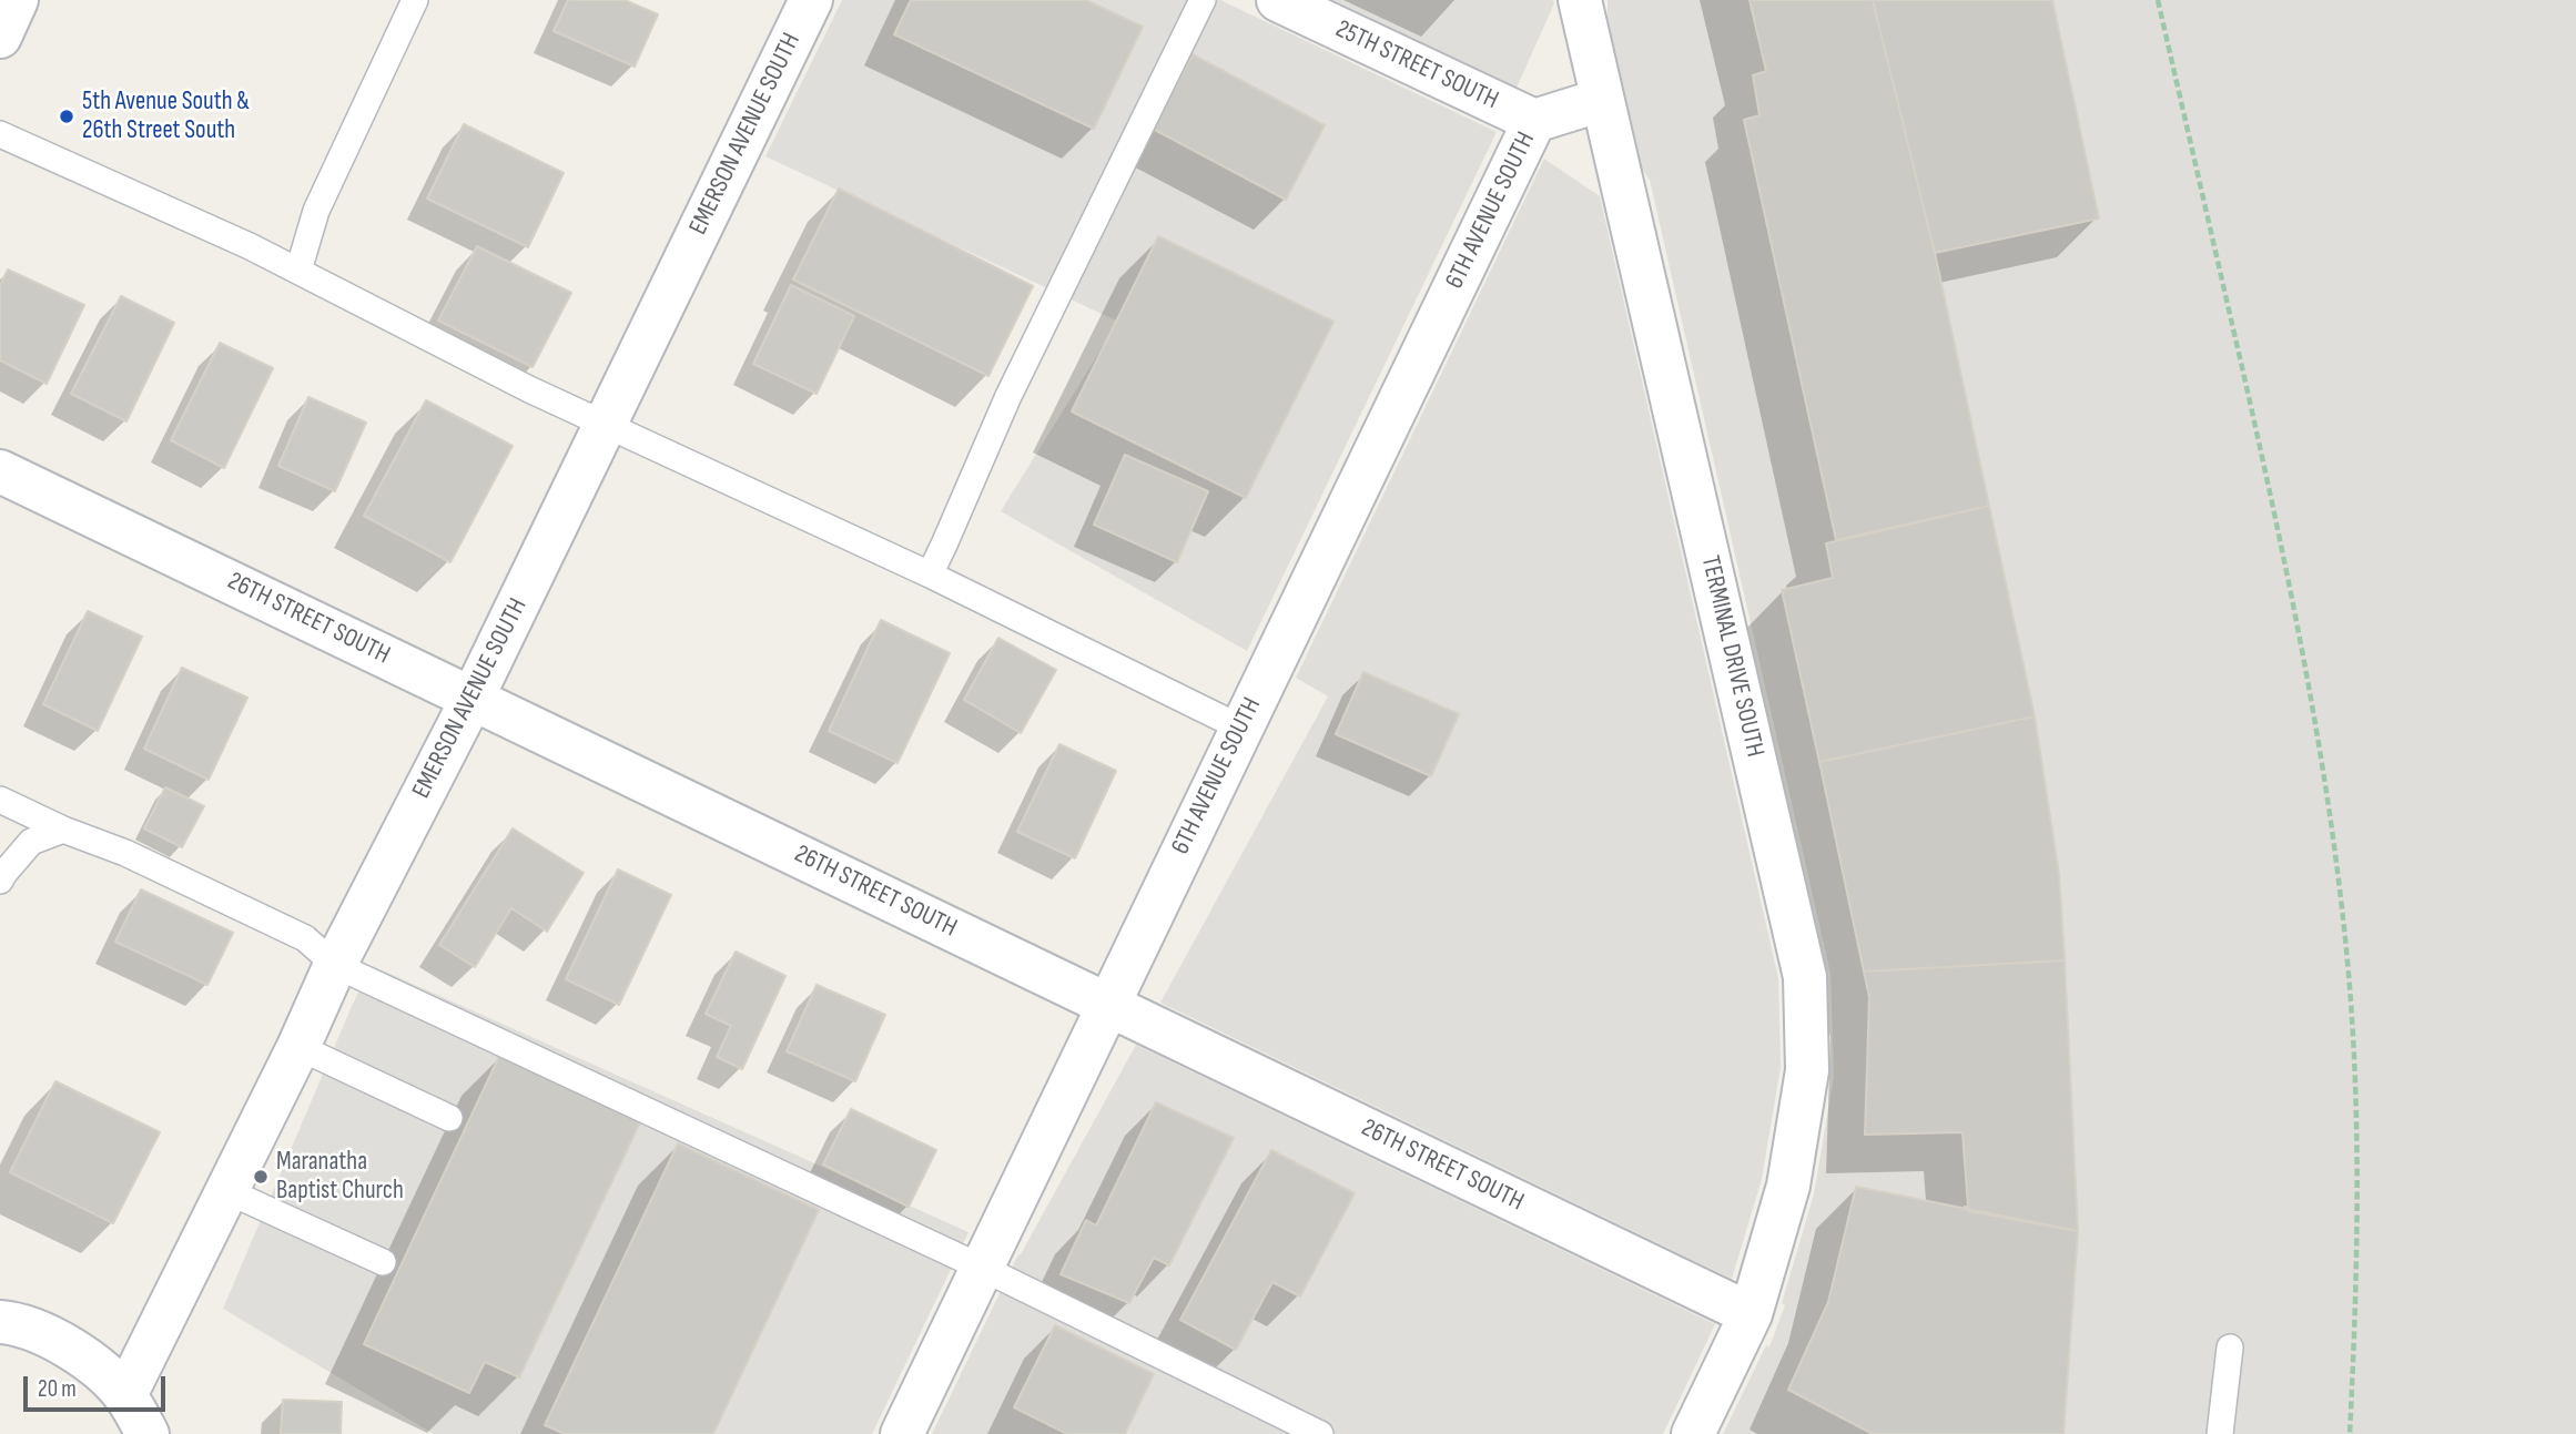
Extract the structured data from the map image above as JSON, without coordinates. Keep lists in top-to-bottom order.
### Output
{
  "streets": {
    "street": [
      "25TH STREET SOUTH",
      "EMERSON AVENUE SOUTH",
      "6TH AVENUE SOUTH",
      "26TH STREET SOUTH",
      "TERMINAL DRIVE SOUTH"
    ]
  },
  "crossings": [
    ["25TH STREET SOUTH", "6TH AVENUE SOUTH"],
    ["EMERSON AVENUE SOUTH", "26TH STREET SOUTH"],
    ["6TH AVENUE SOUTH", "26TH STREET SOUTH"],
    ["26TH STREET SOUTH", "TERMINAL DRIVE SOUTH"]
  ],
  "places": ["5th Avenue South & 26th Street South", "Maranatha Baptist Church"],
  "scale_bar": "20 m"
}
